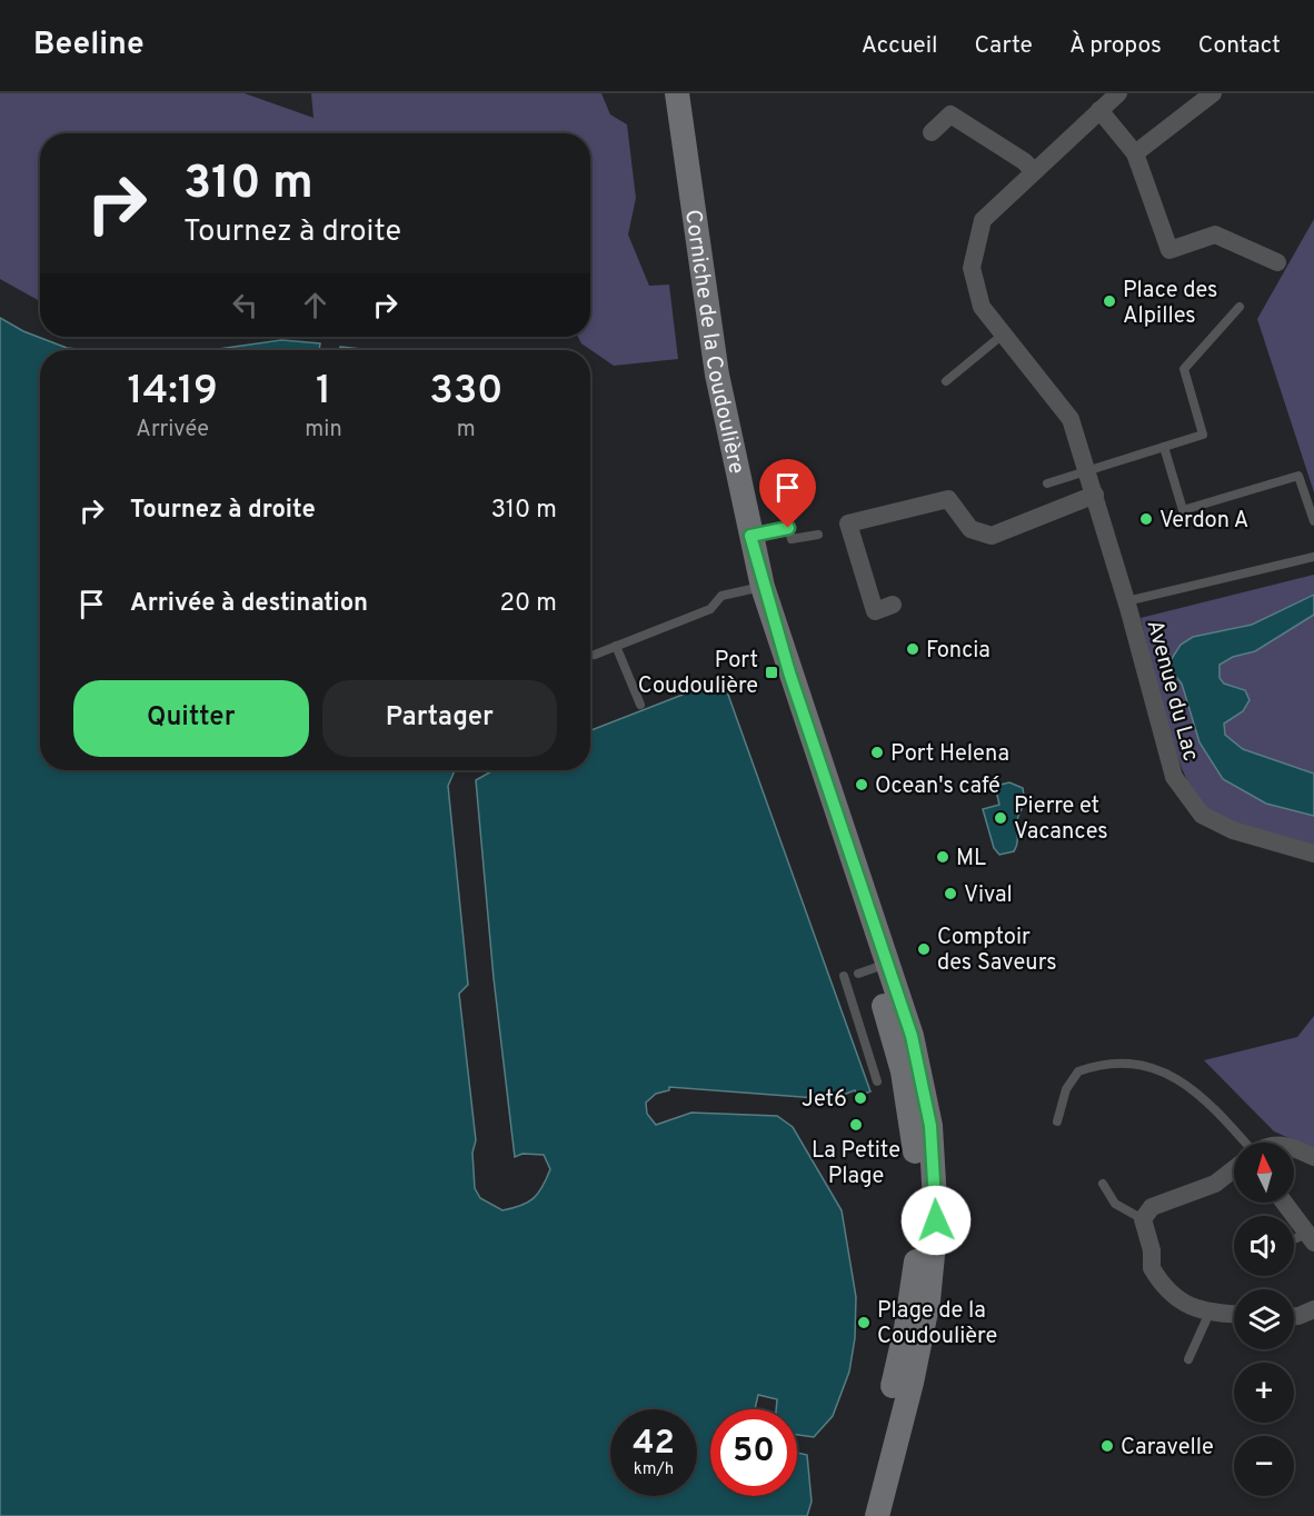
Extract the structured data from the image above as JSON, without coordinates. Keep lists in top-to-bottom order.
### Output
{
  "streets": {
    "main road": ["Corniche de la Coudoulière"],
    "street": ["Avenue du Lac"]
  },
  "places": {
    "other": [
      "Place des Alpilles",
      "Verdon A",
      "Foncia",
      "Port Helena",
      "Ocean's café",
      "Pierre et Vacances",
      "ML",
      "Vival",
      "Comptoir des Saveurs",
      "Jet6",
      "La Petite Plage",
      "Plage de la Coudoulière",
      "Caravelle"
    ],
    "transit": ["Port Coudoulière"]
  },
  "north": "top",
  "page": {
    "header": "Beeline",
    "nav": [
      "Accueil",
      "Carte",
      "À propos",
      "Contact"
    ],
    "turn": ["310 m", "Tournez à droite"],
    "eta": [
      "14:19",
      "Arrivée",
      "1",
      "min",
      "330",
      "m"
    ],
    "list": [
      {
        "name": "Tournez à droite",
        "value": "310 m"
      },
      {
        "name": "Arrivée à destination",
        "value": "20 m"
      }
    ],
    "buttons": ["Quitter", "Partager"],
    "map_buttons": ["+", "−"],
    "speed": "42 km/h",
    "limit": "50"
  }
}
